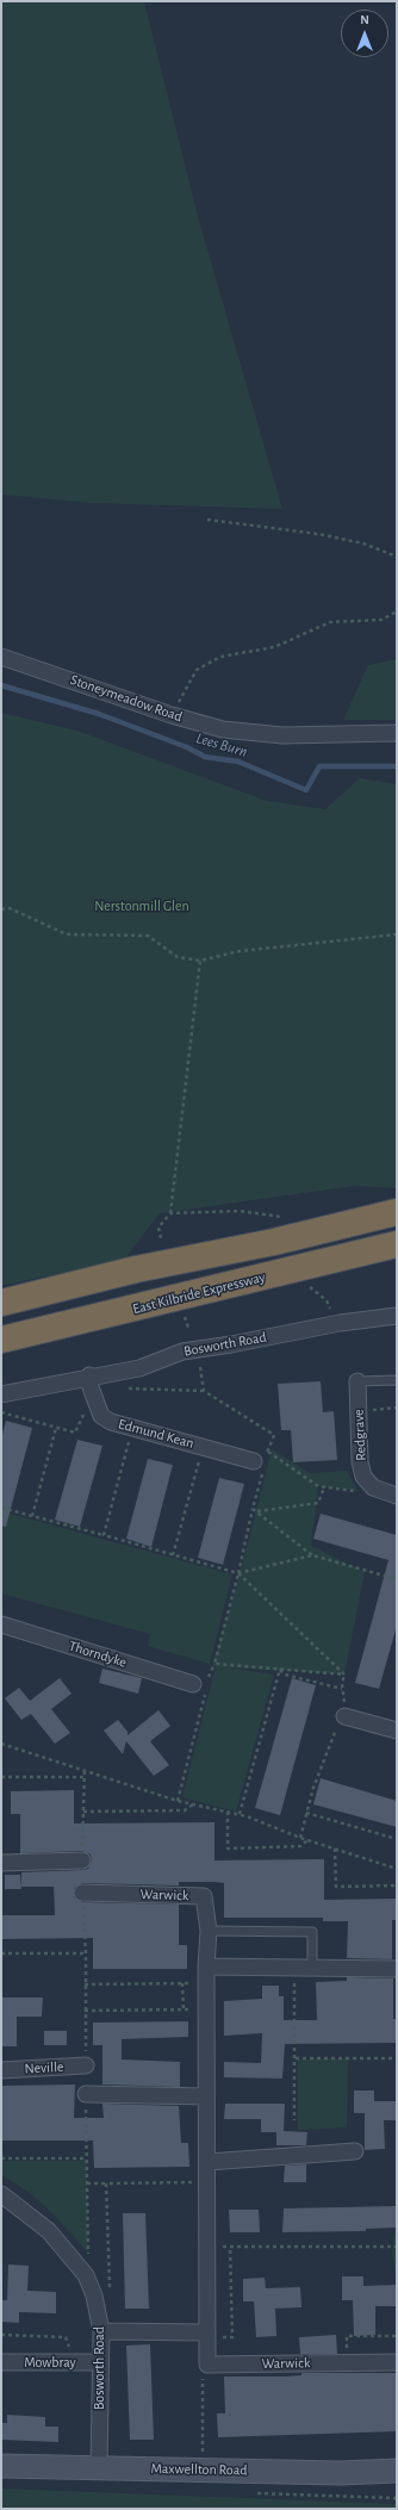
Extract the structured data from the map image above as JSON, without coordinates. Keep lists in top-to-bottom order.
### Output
{
  "streets": {
    "highway": ["East Kilbride Expressway"],
    "street": [
      "Stoneymeadow Road",
      "Bosworth Road",
      "Edmund Kean",
      "Redgrave",
      "Thorndyke",
      "Warwick",
      "Neville",
      "Mowbray",
      "Maxwellton Road"
    ]
  },
  "crossings": [
    ["Bosworth Road", "Edmund Kean"],
    ["Bosworth Road", "Mowbray"],
    ["Bosworth Road", "Maxwellton Road"]
  ],
  "water": ["Lees Burn"],
  "parks": ["Nerstonmill Glen"],
  "north": "top"
}
